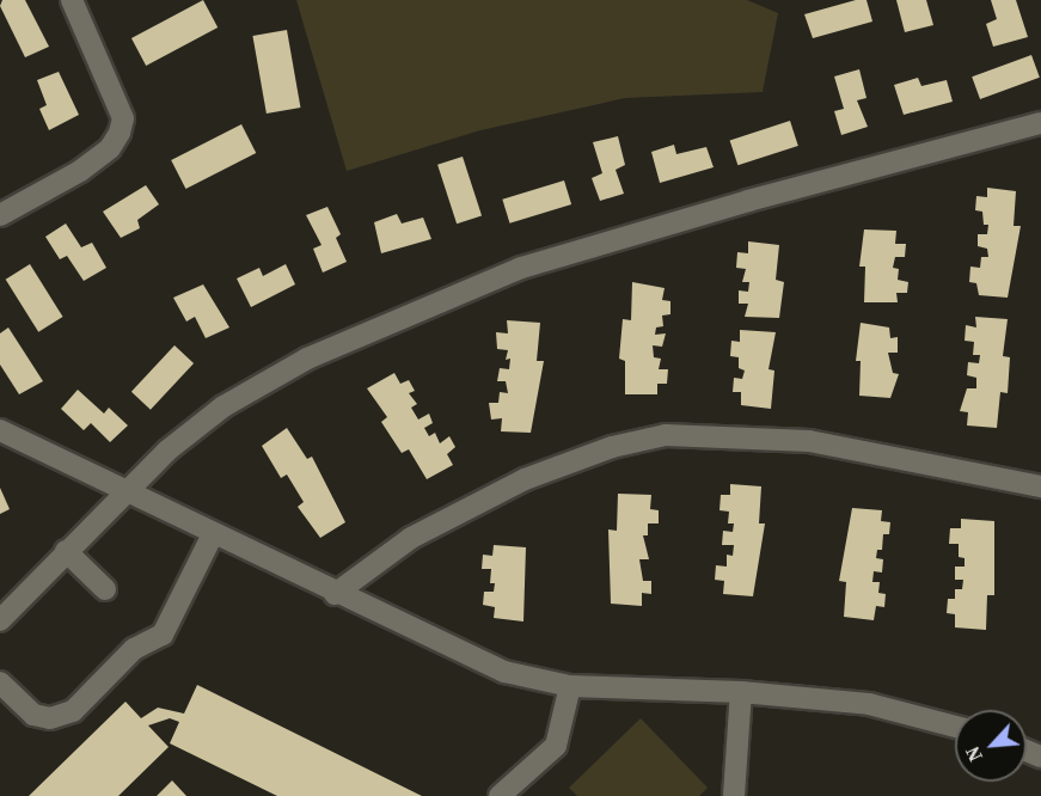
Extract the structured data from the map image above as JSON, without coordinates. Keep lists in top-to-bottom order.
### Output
{
  "north": "bottom left"
}
